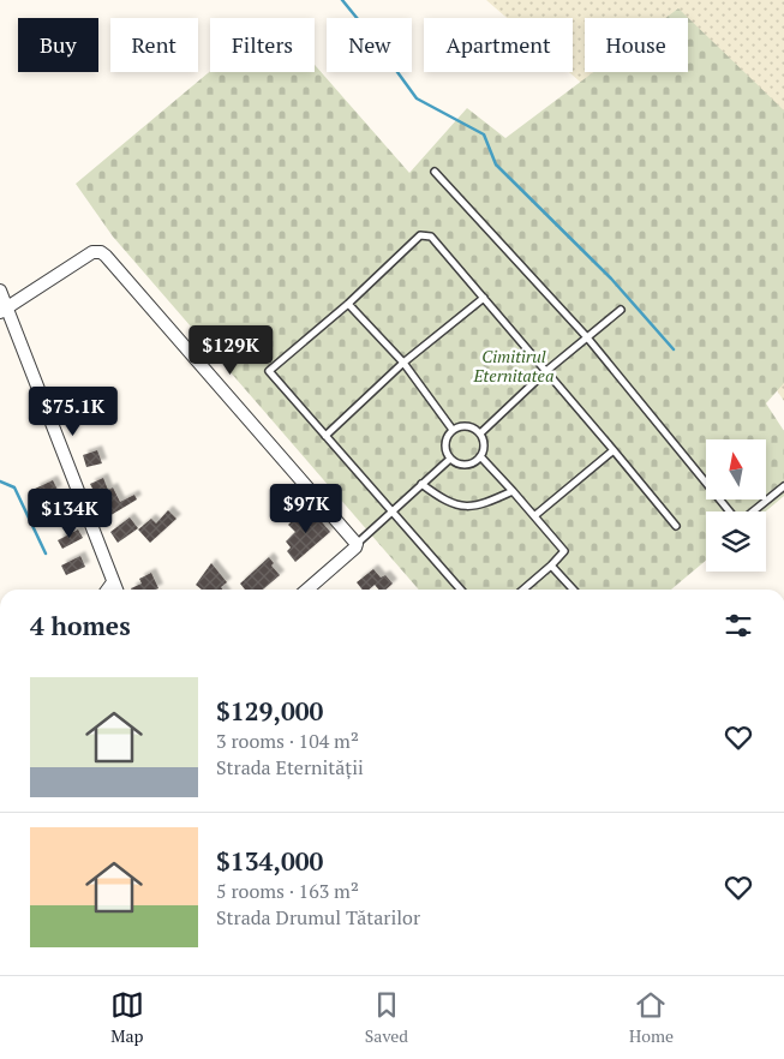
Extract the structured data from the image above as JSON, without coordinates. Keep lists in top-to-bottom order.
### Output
{
  "parks": ["Cimitirul Eternitatea"],
  "north": "top",
  "page": {
    "chip": [
      "Buy",
      "Rent",
      "Filters",
      "New",
      "Apartment",
      "House"
    ],
    "price": [
      "$129K",
      "$75.1K",
      "$97K",
      "$134K"
    ],
    "heading": "4 homes",
    "list": [
      {
        "name": "$129,000",
        "note": "3 rooms · 104 m² · Strada Eternității"
      },
      {
        "name": "$134,000",
        "note": "5 rooms · 163 m² · Strada Drumul Tătarilor"
      }
    ],
    "tabs": ["Map", "Saved", "Home"]
  }
}
